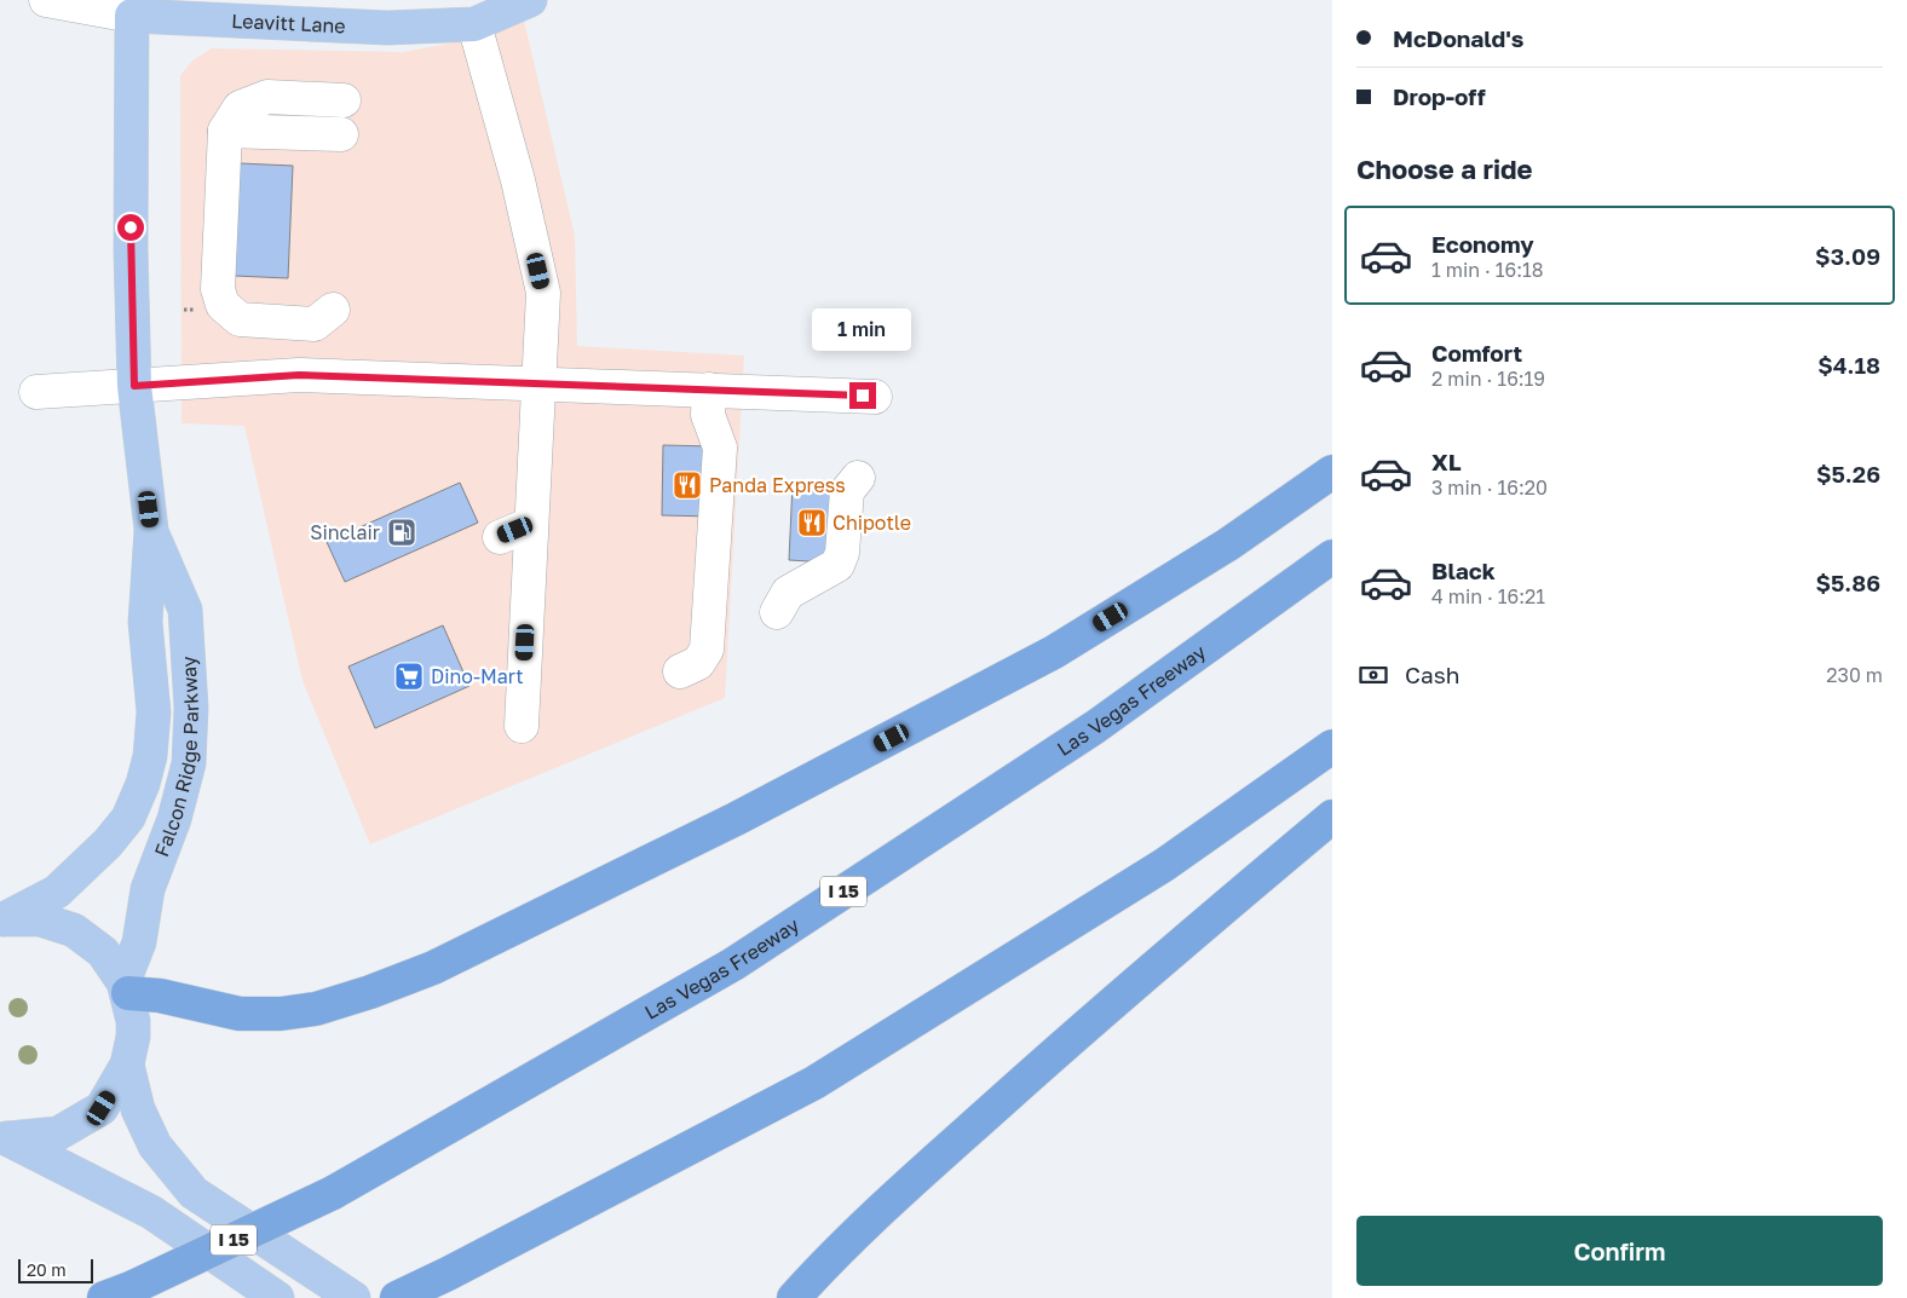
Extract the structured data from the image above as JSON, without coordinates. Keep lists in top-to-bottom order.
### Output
{
  "streets": {
    "highway": ["Las Vegas Freeway", "I 15"],
    "main road": ["Leavitt Lane", "Falcon Ridge Parkway"]
  },
  "crossings": [
    ["Leavitt Lane", "Falcon Ridge Parkway"]
  ],
  "places": {
    "restaurant": ["Panda Express", "Chipotle"],
    "fuel station": ["Sinclair"],
    "supermarket": ["Dino-Mart"]
  },
  "scale_bar": "20 m",
  "page": {
    "banner": ["McDonald's", "Drop-off"],
    "heading": "Choose a ride",
    "list": [
      {
        "name": "Economy",
        "note": "1 min · 16:18",
        "value": "$3.09"
      },
      {
        "name": "Comfort",
        "note": "2 min · 16:19",
        "value": "$4.18"
      },
      {
        "name": "XL",
        "note": "3 min · 16:20",
        "value": "$5.26"
      },
      {
        "name": "Black",
        "note": "4 min · 16:21",
        "value": "$5.86"
      }
    ],
    "bubble": "1 min",
    "pay": ["Cash", "230 m"],
    "buttons": "Confirm",
    "scale": "20 m"
  }
}
